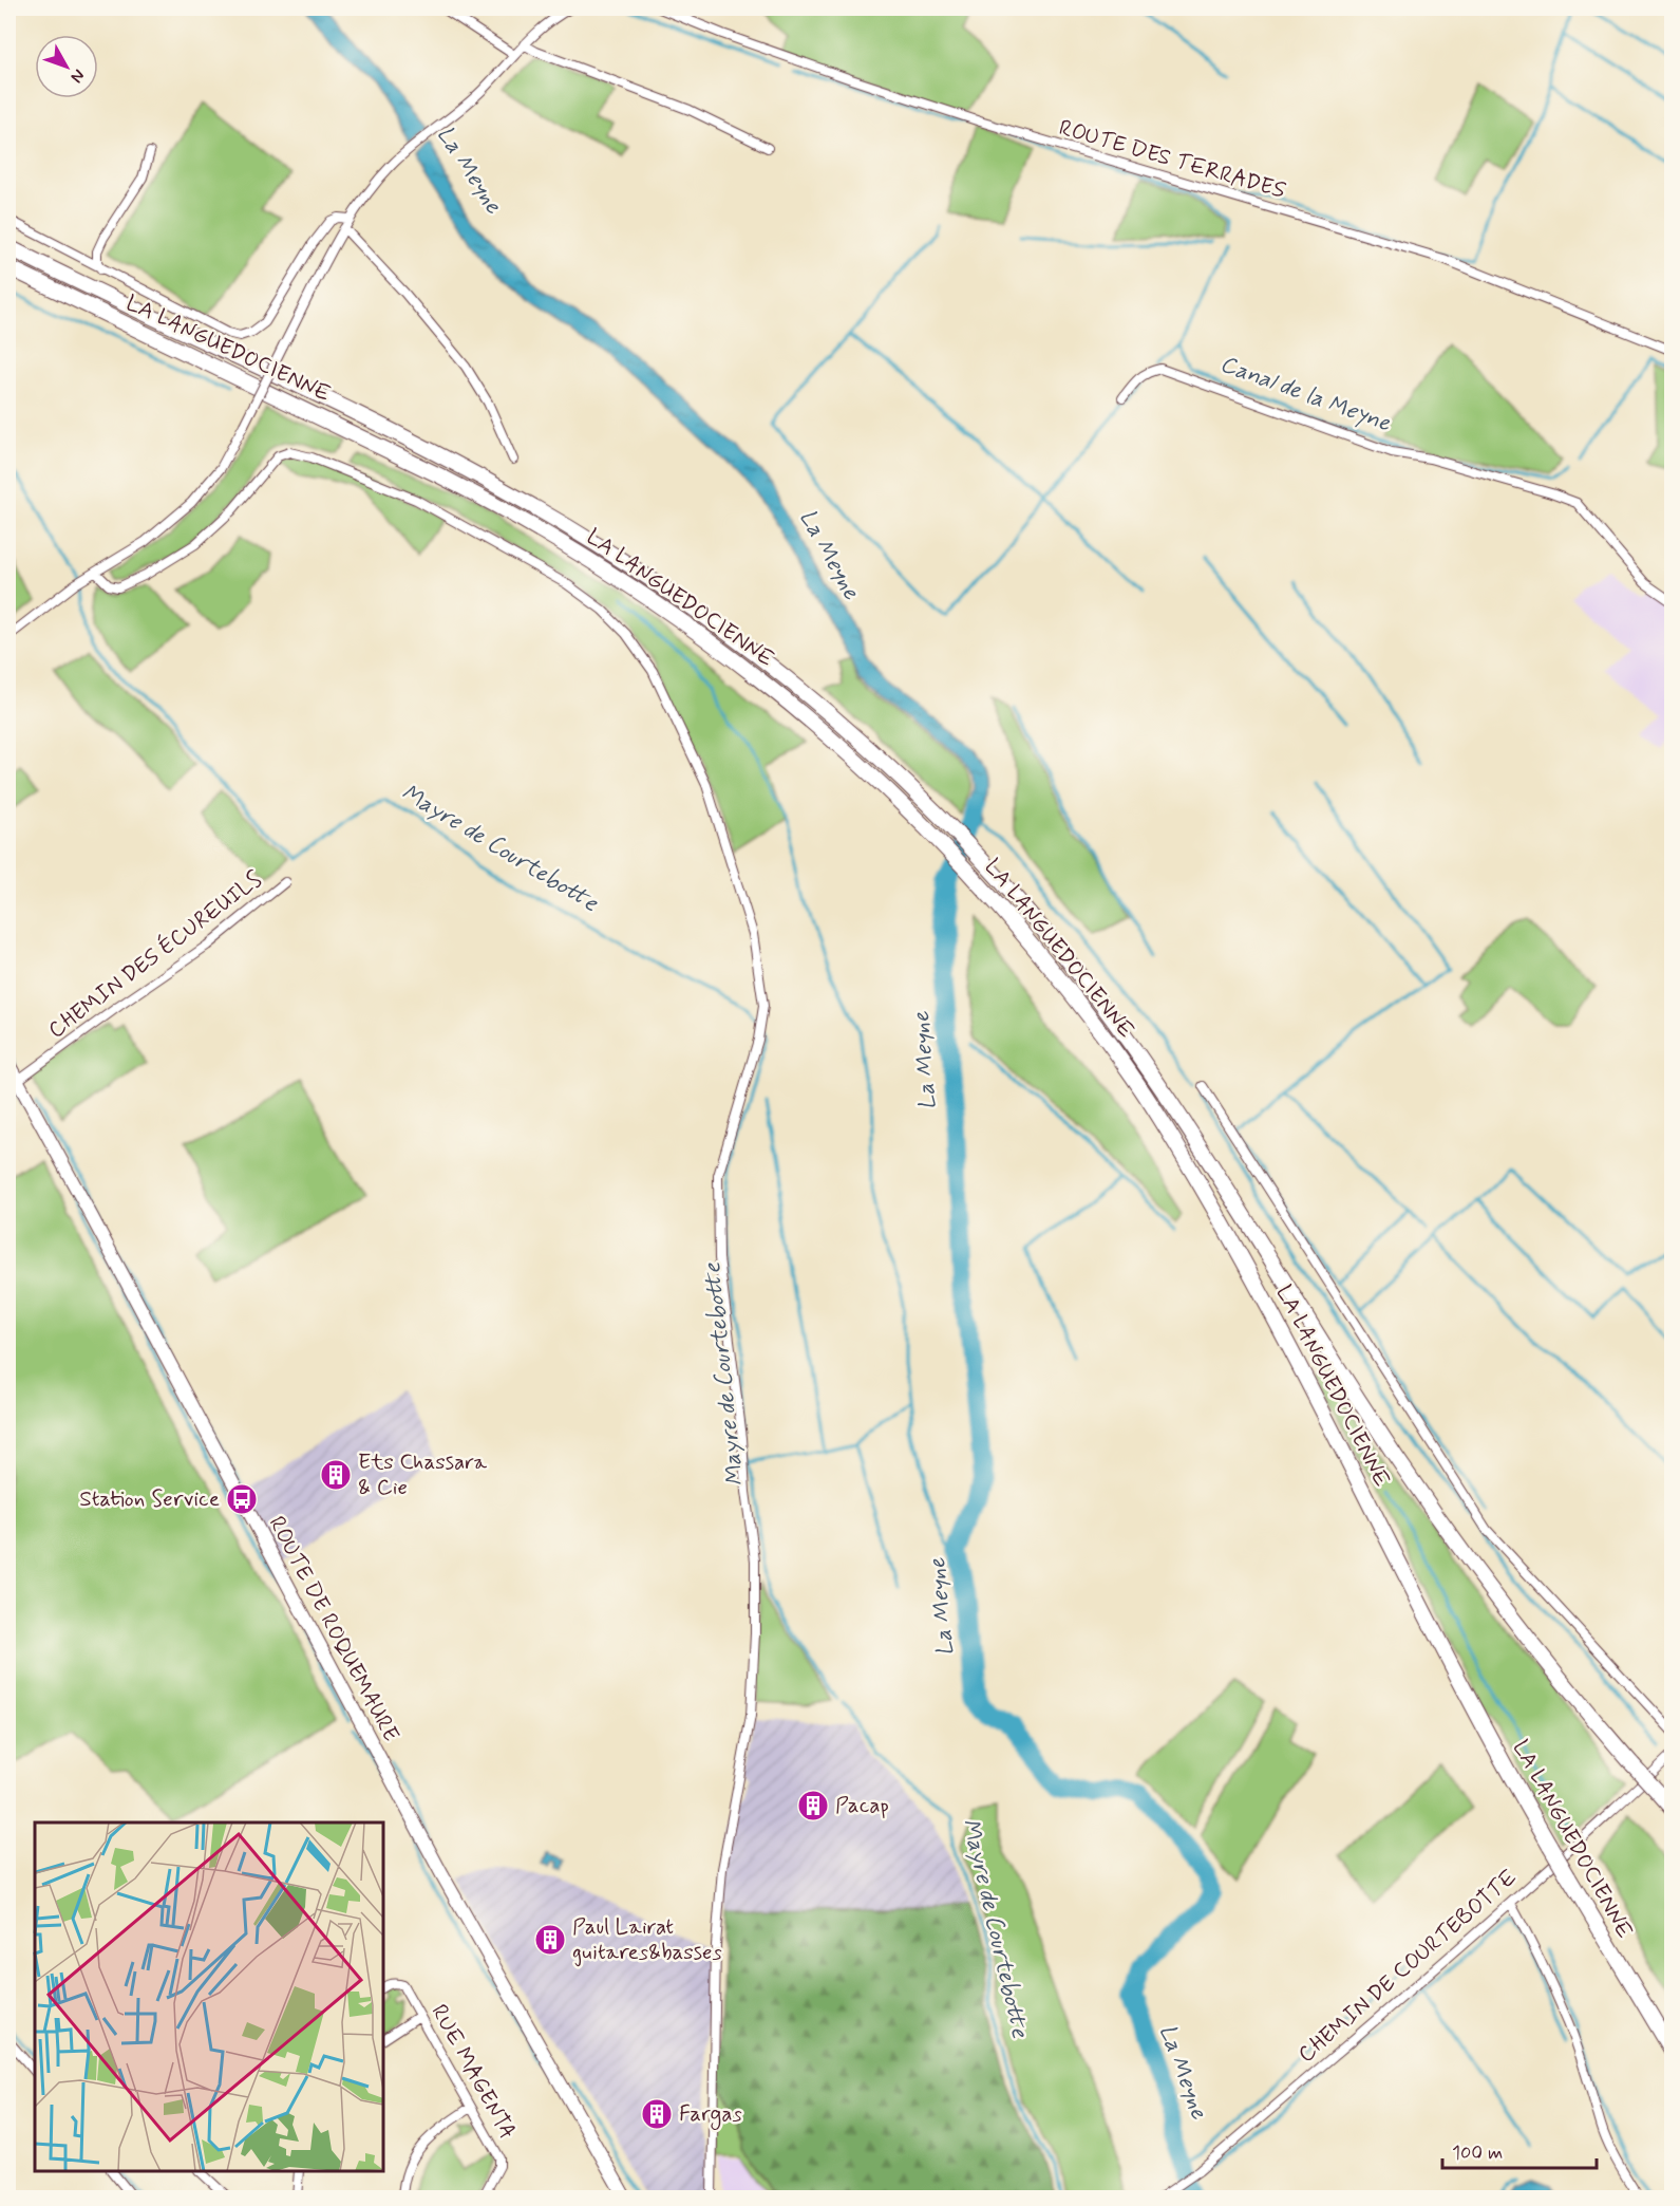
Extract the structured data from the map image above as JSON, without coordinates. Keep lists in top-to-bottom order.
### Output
{
  "streets": {
    "highway": ["LA LANGUEDOCIENNE"],
    "main road": ["ROUTE DE ROQUEMAURE"],
    "street": [
      "ROUTE DES TERRADES",
      "CHEMIN DES ÉCUREUILS",
      "CHEMIN DE COURTEBOTTE",
      "RUE MAGENTA"
    ]
  },
  "crossings": [
    ["CHEMIN DES ÉCUREUILS", "ROUTE DE ROQUEMAURE"]
  ],
  "water": ["La Meyne", "Canal de la Meyne", "Mayre de Courtebotte"],
  "places": {
    "building": [
      "Ets Chassara & Cie",
      "Pacap",
      "Paul Lairat guitares&basses",
      "Fargas"
    ],
    "bus stop": ["Station Service"]
  },
  "scale_bar": "100 m",
  "north": "bottom right"
}
